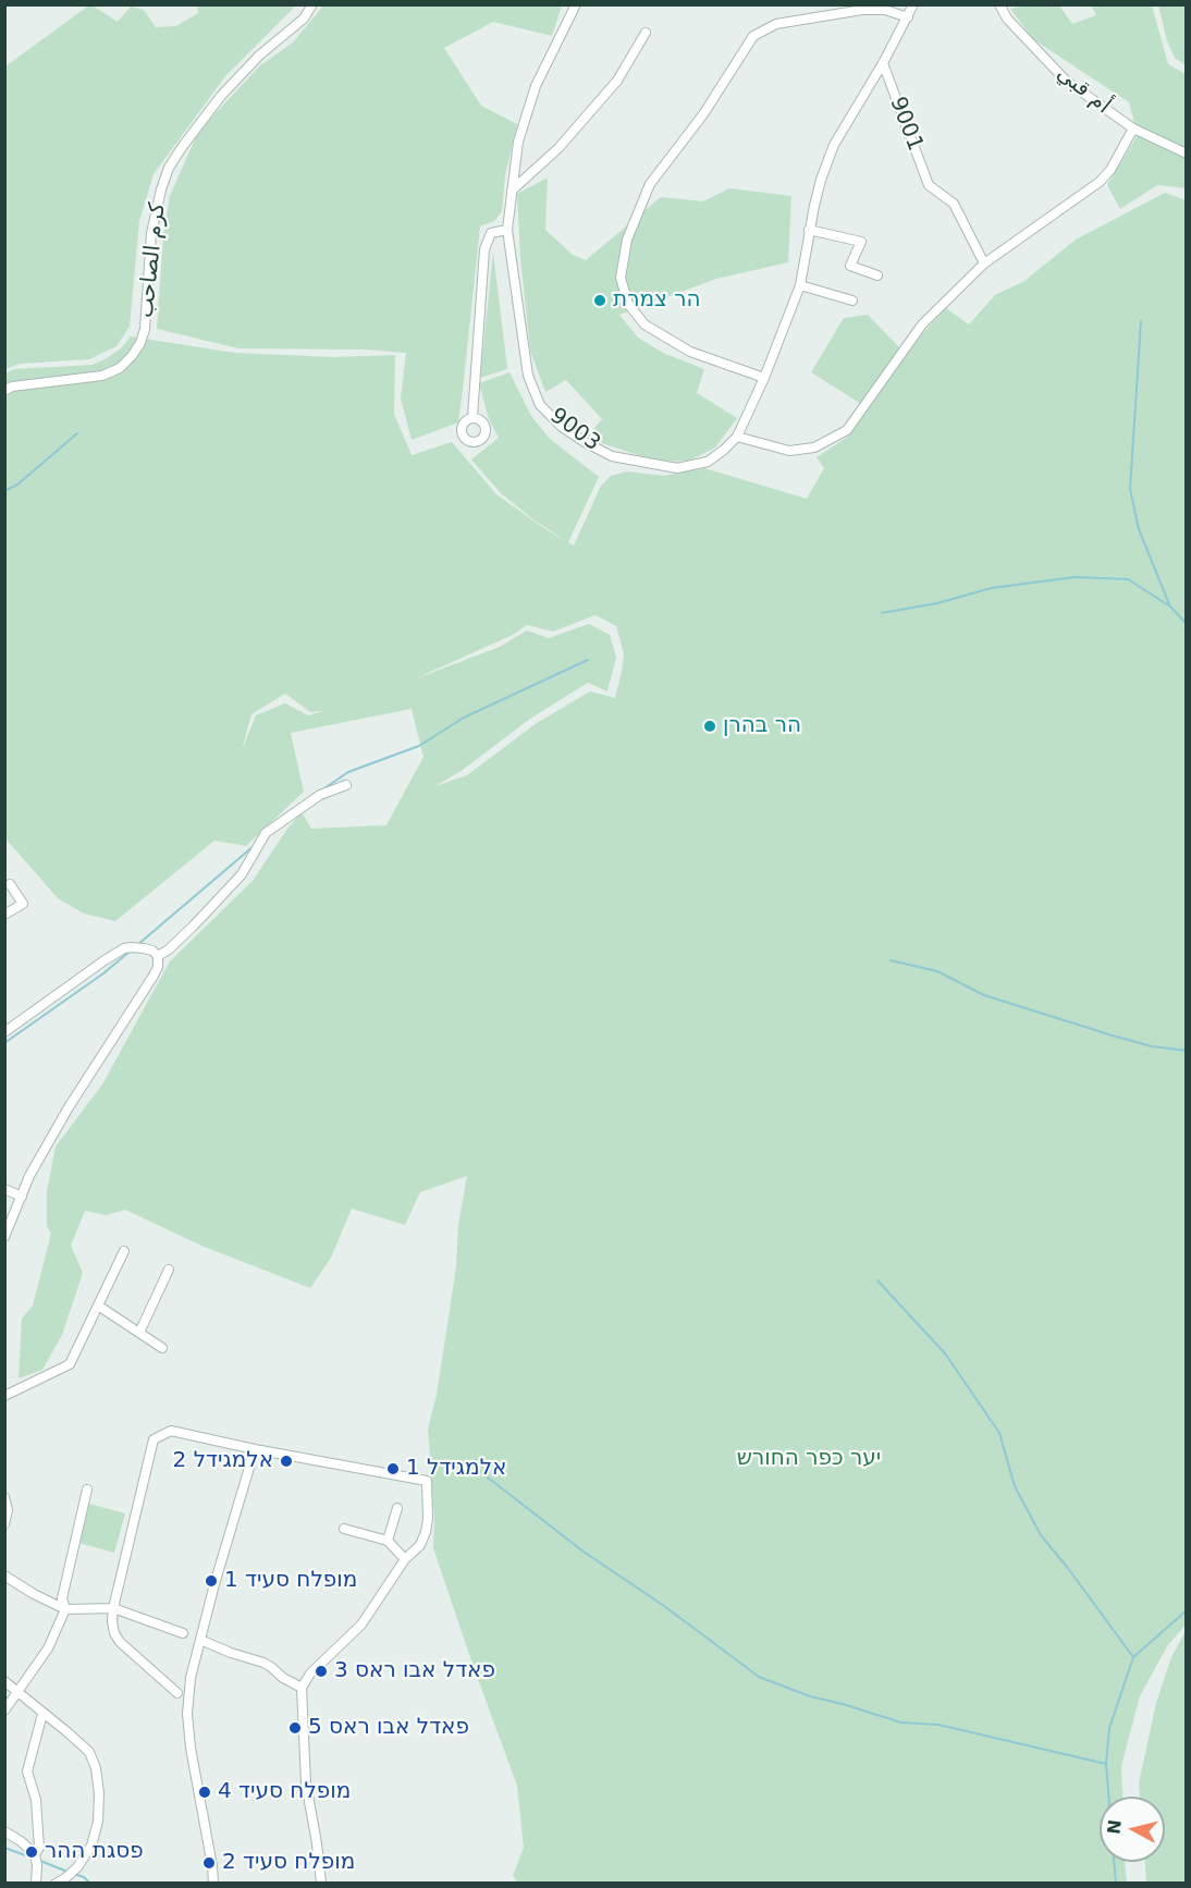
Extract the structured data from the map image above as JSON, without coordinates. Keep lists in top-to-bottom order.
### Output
{
  "streets": {
    "street": [
      "أم قبي",
      "9001",
      "كرم الصاحب",
      "9003"
    ]
  },
  "crossings": [
    ["9001", "9003"]
  ],
  "parks": ["יער כפר החורש"],
  "places": [
    "הר צמרת",
    "הר בהרן",
    "אלמגידל 2",
    "אלמגידל 1",
    "מופלח סעיד 1",
    "פאדל אבו ראס 3",
    "פאדל אבו ראס 5",
    "מופלח סעיד 4",
    "פסגת ההר",
    "מופלח סעיד 2"
  ],
  "north": "left"
}
